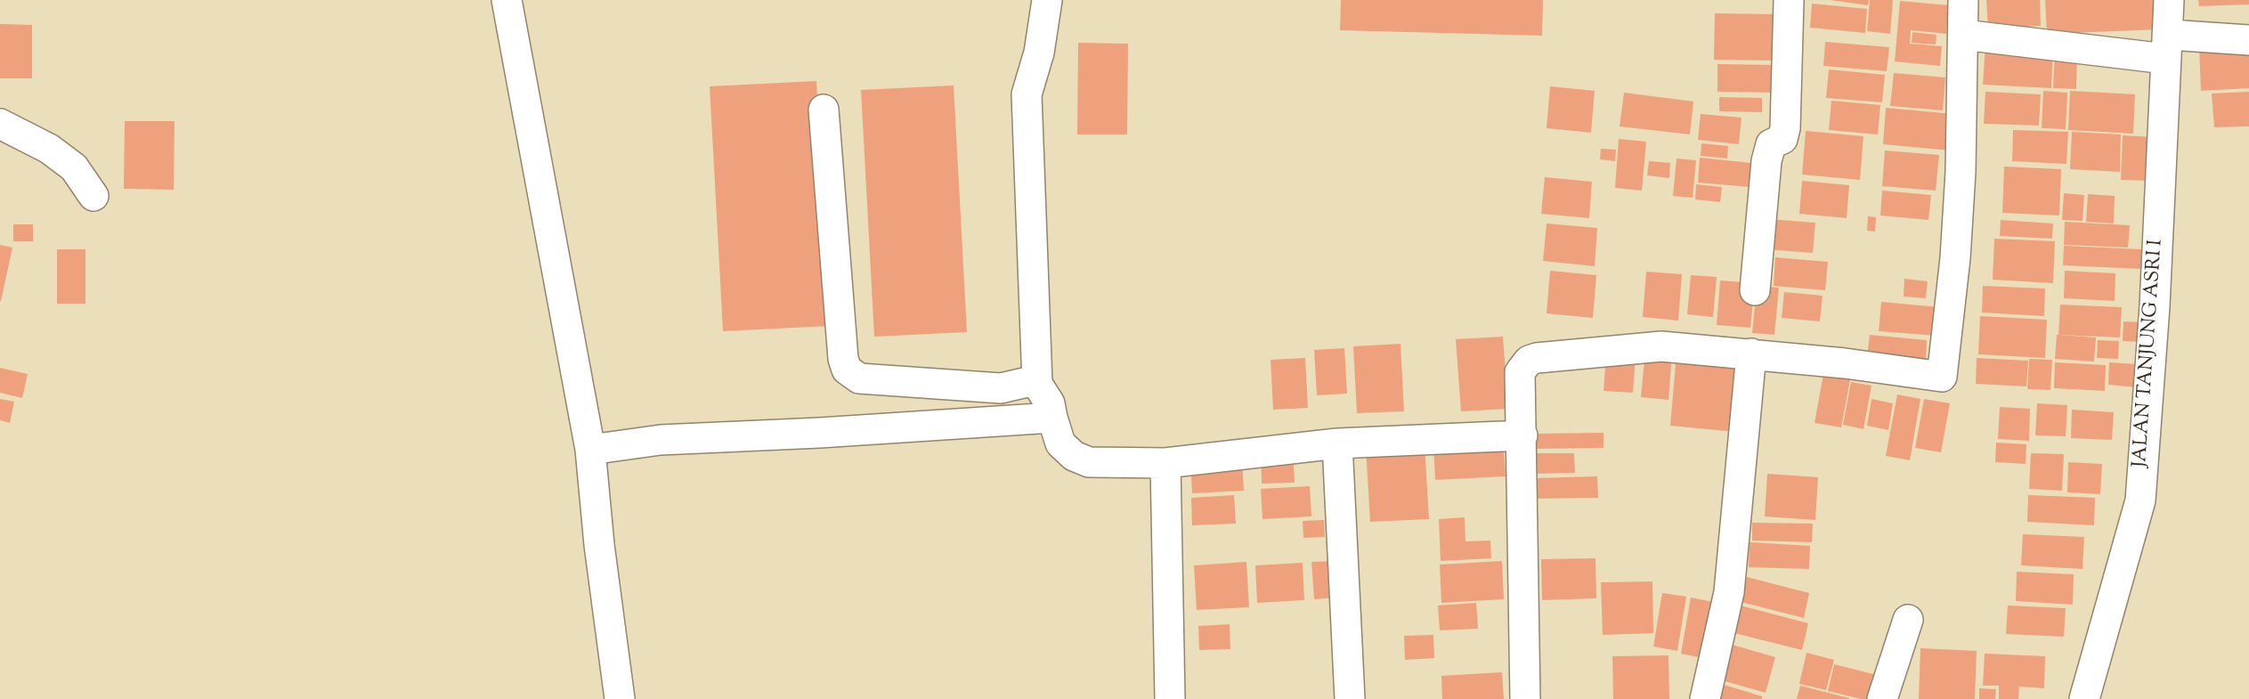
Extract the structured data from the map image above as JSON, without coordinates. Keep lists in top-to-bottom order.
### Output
{
  "streets": {
    "street": ["JALAN TANJUNG ASRI I"]
  }
}
